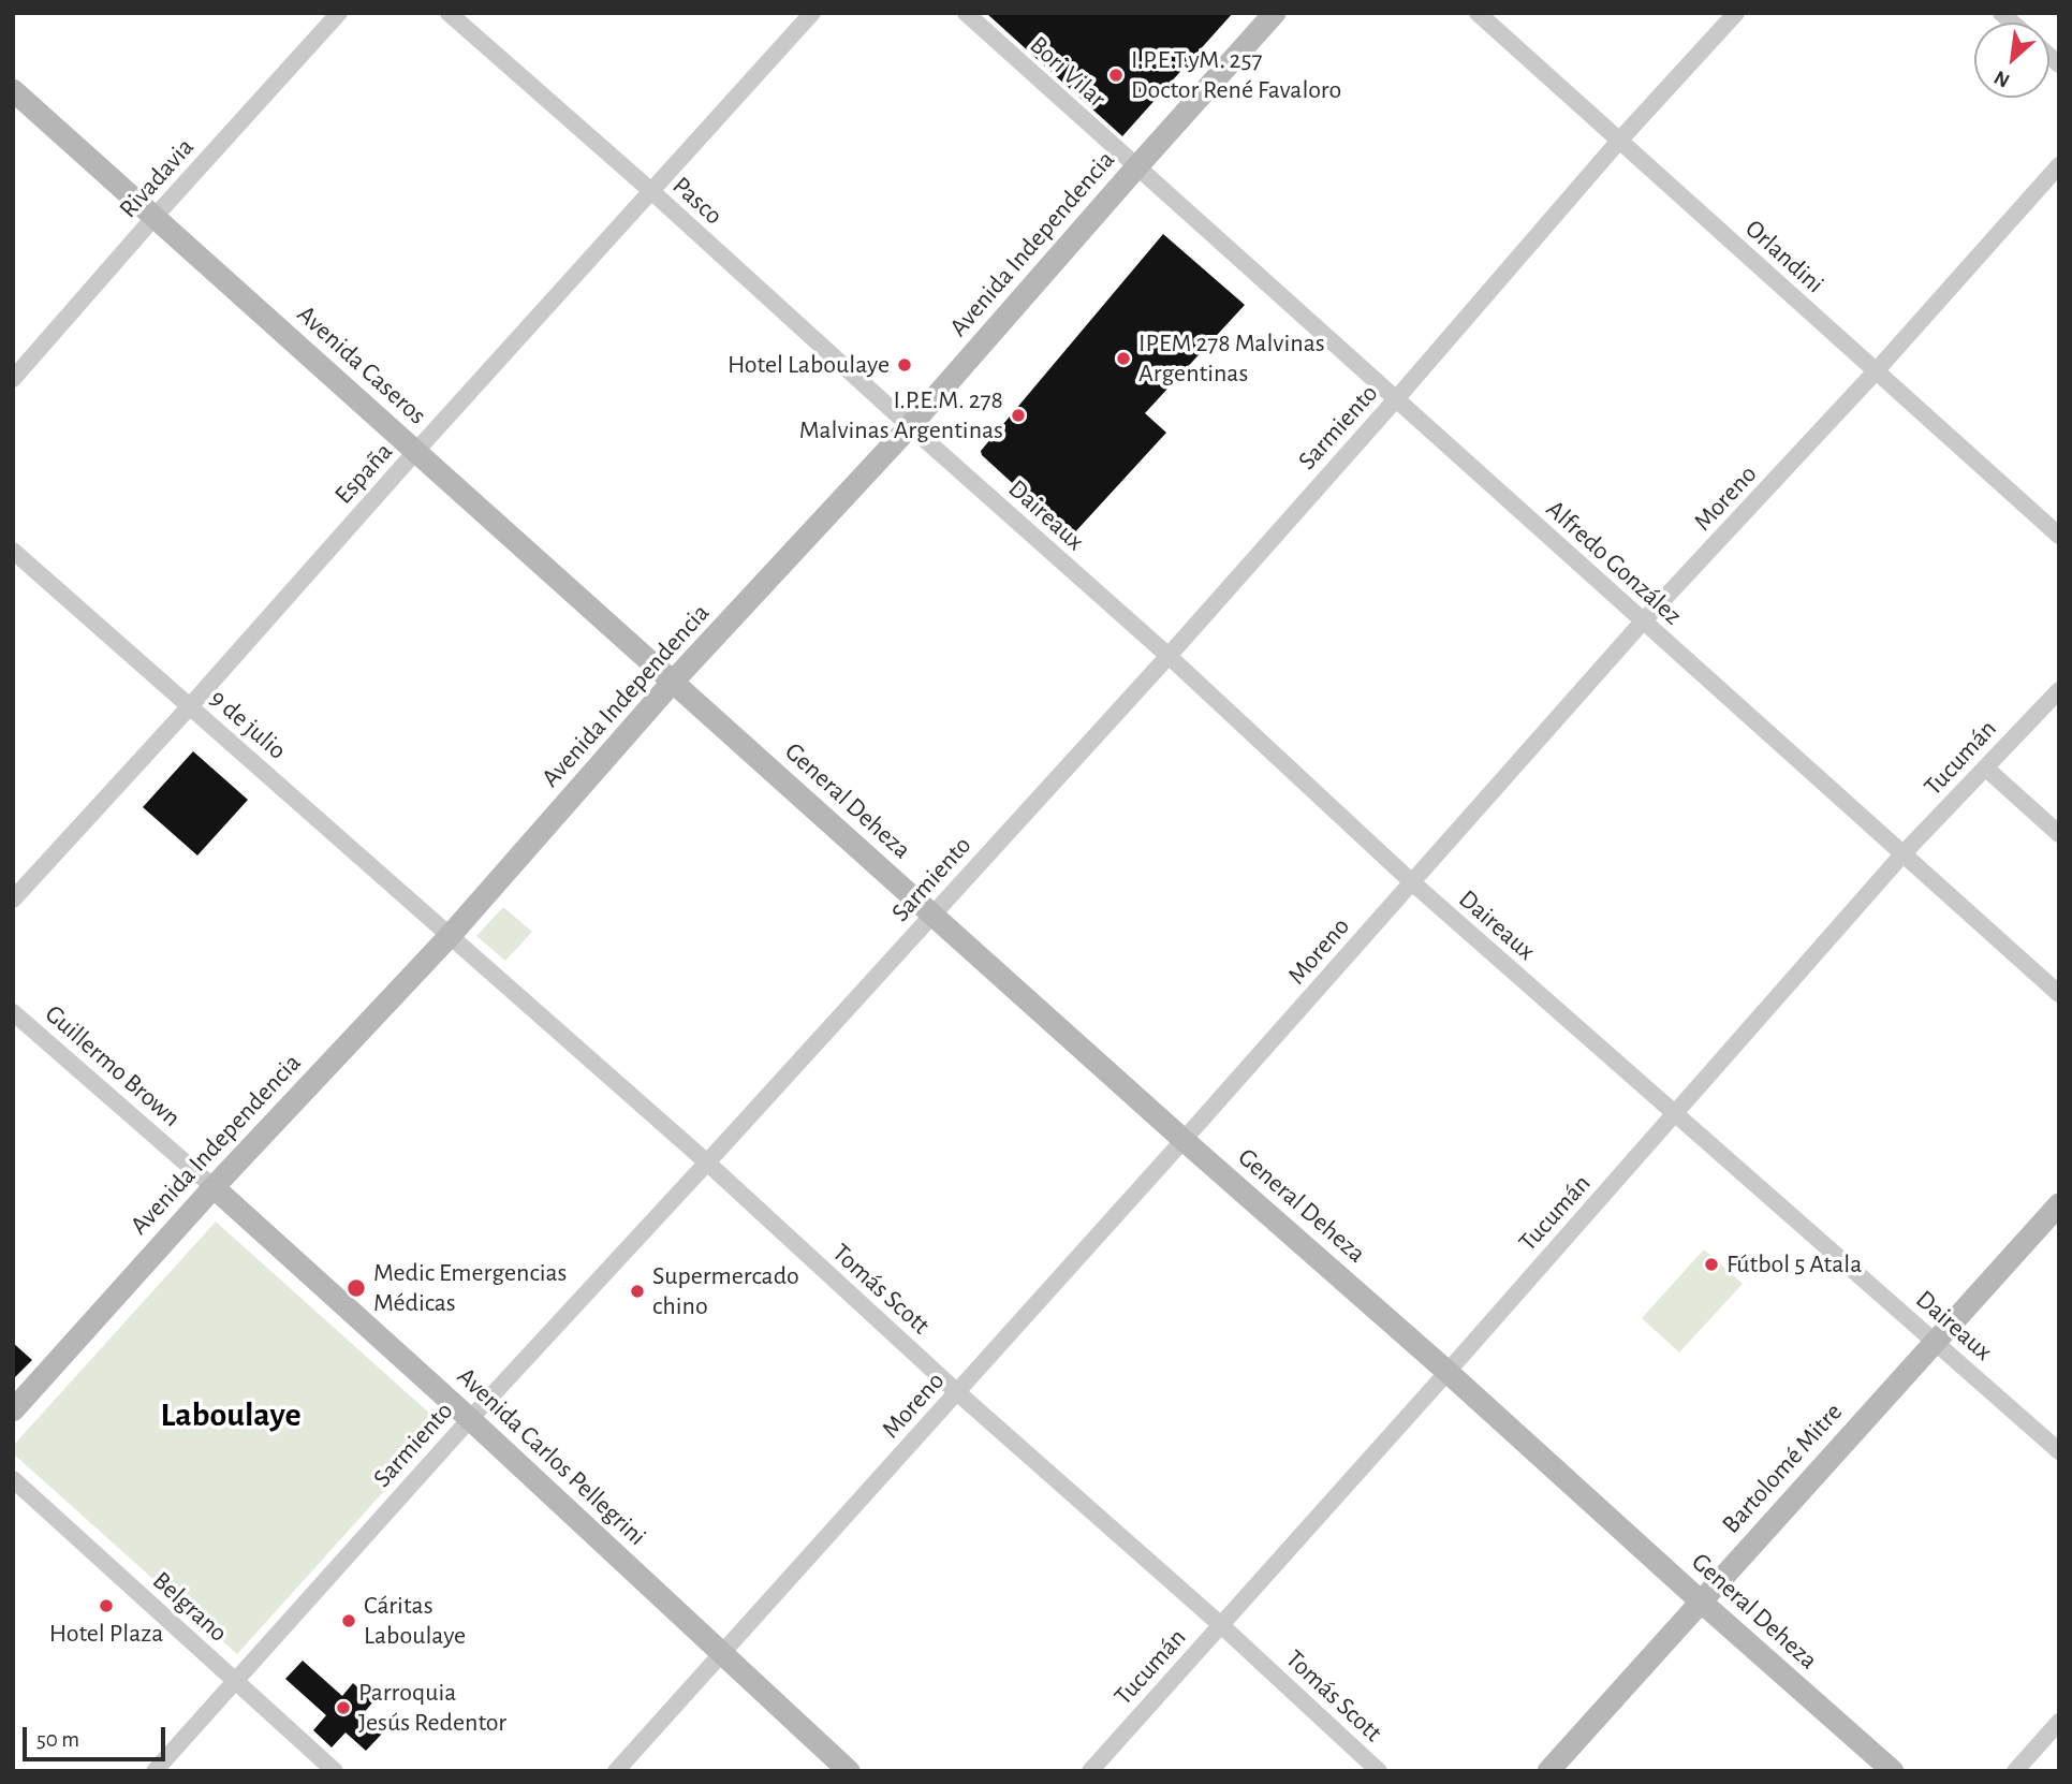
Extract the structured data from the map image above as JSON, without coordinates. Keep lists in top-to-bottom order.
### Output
{
  "streets": {
    "main road": [
      "Avenida Independencia",
      "Avenida Caseros",
      "General Deheza",
      "Avenida Carlos Pellegrini",
      "Bartolomé Mitre"
    ],
    "street": [
      "Bori Vilar",
      "Rivadavia",
      "Pasco",
      "Orlandini",
      "Sarmiento",
      "España",
      "Moreno",
      "Daireaux",
      "Alfredo González",
      "9 de julio",
      "Tucumán",
      "Guillermo Brown",
      "Tomás Scott",
      "Belgrano"
    ]
  },
  "crossings": [
    ["Bori Vilar", "Avenida Independencia"],
    ["Bori Vilar", "Alfredo González"],
    ["Rivadavia", "Avenida Caseros"],
    ["Pasco", "Avenida Independencia"],
    ["Pasco", "España"],
    ["Pasco", "Daireaux"],
    ["Avenida Independencia", "Avenida Caseros"],
    ["Avenida Independencia", "Daireaux"],
    ["Avenida Independencia", "Alfredo González"],
    ["Avenida Independencia", "9 de julio"],
    ["Avenida Independencia", "General Deheza"],
    ["Avenida Independencia", "Guillermo Brown"],
    ["Avenida Independencia", "Tomás Scott"],
    ["Avenida Independencia", "Avenida Carlos Pellegrini"],
    ["Orlandini", "Sarmiento"],
    ["Orlandini", "Moreno"],
    ["Avenida Caseros", "España"],
    ["Avenida Caseros", "General Deheza"],
    ["Sarmiento", "Daireaux"],
    ["Sarmiento", "Alfredo González"],
    ["Sarmiento", "General Deheza"],
    ["Sarmiento", "Tomás Scott"],
    ["Sarmiento", "Avenida Carlos Pellegrini"],
    ["Sarmiento", "Belgrano"],
    ["España", "9 de julio"],
    ["Moreno", "Daireaux"],
    ["Moreno", "Alfredo González"],
    ["Moreno", "General Deheza"],
    ["Moreno", "Tomás Scott"],
    ["Moreno", "Avenida Carlos Pellegrini"],
    ["Daireaux", "Tucumán"],
    ["Daireaux", "Bartolomé Mitre"],
    ["Alfredo González", "Tucumán"],
    ["9 de julio", "Tomás Scott"],
    ["Tucumán", "General Deheza"],
    ["Tucumán", "Tomás Scott"],
    ["General Deheza", "Bartolomé Mitre"],
    ["Guillermo Brown", "Avenida Carlos Pellegrini"]
  ],
  "districts": ["Laboulaye"],
  "places": [
    "I.P.E.T.yM. 257 Doctor René Favaloro",
    "IPEM 278 Malvinas Argentinas",
    "Hotel Laboulaye",
    "I.P.E.M. 278 Malvinas Argentinas",
    "Fútbol 5 Atala",
    "Medic Emergencias Médicas",
    "Supermercado chino",
    "Hotel Plaza",
    "Cáritas Laboulaye",
    "Parroquia Jesús Redentor"
  ],
  "scale_bar": "50 m",
  "north": "bottom left"
}
